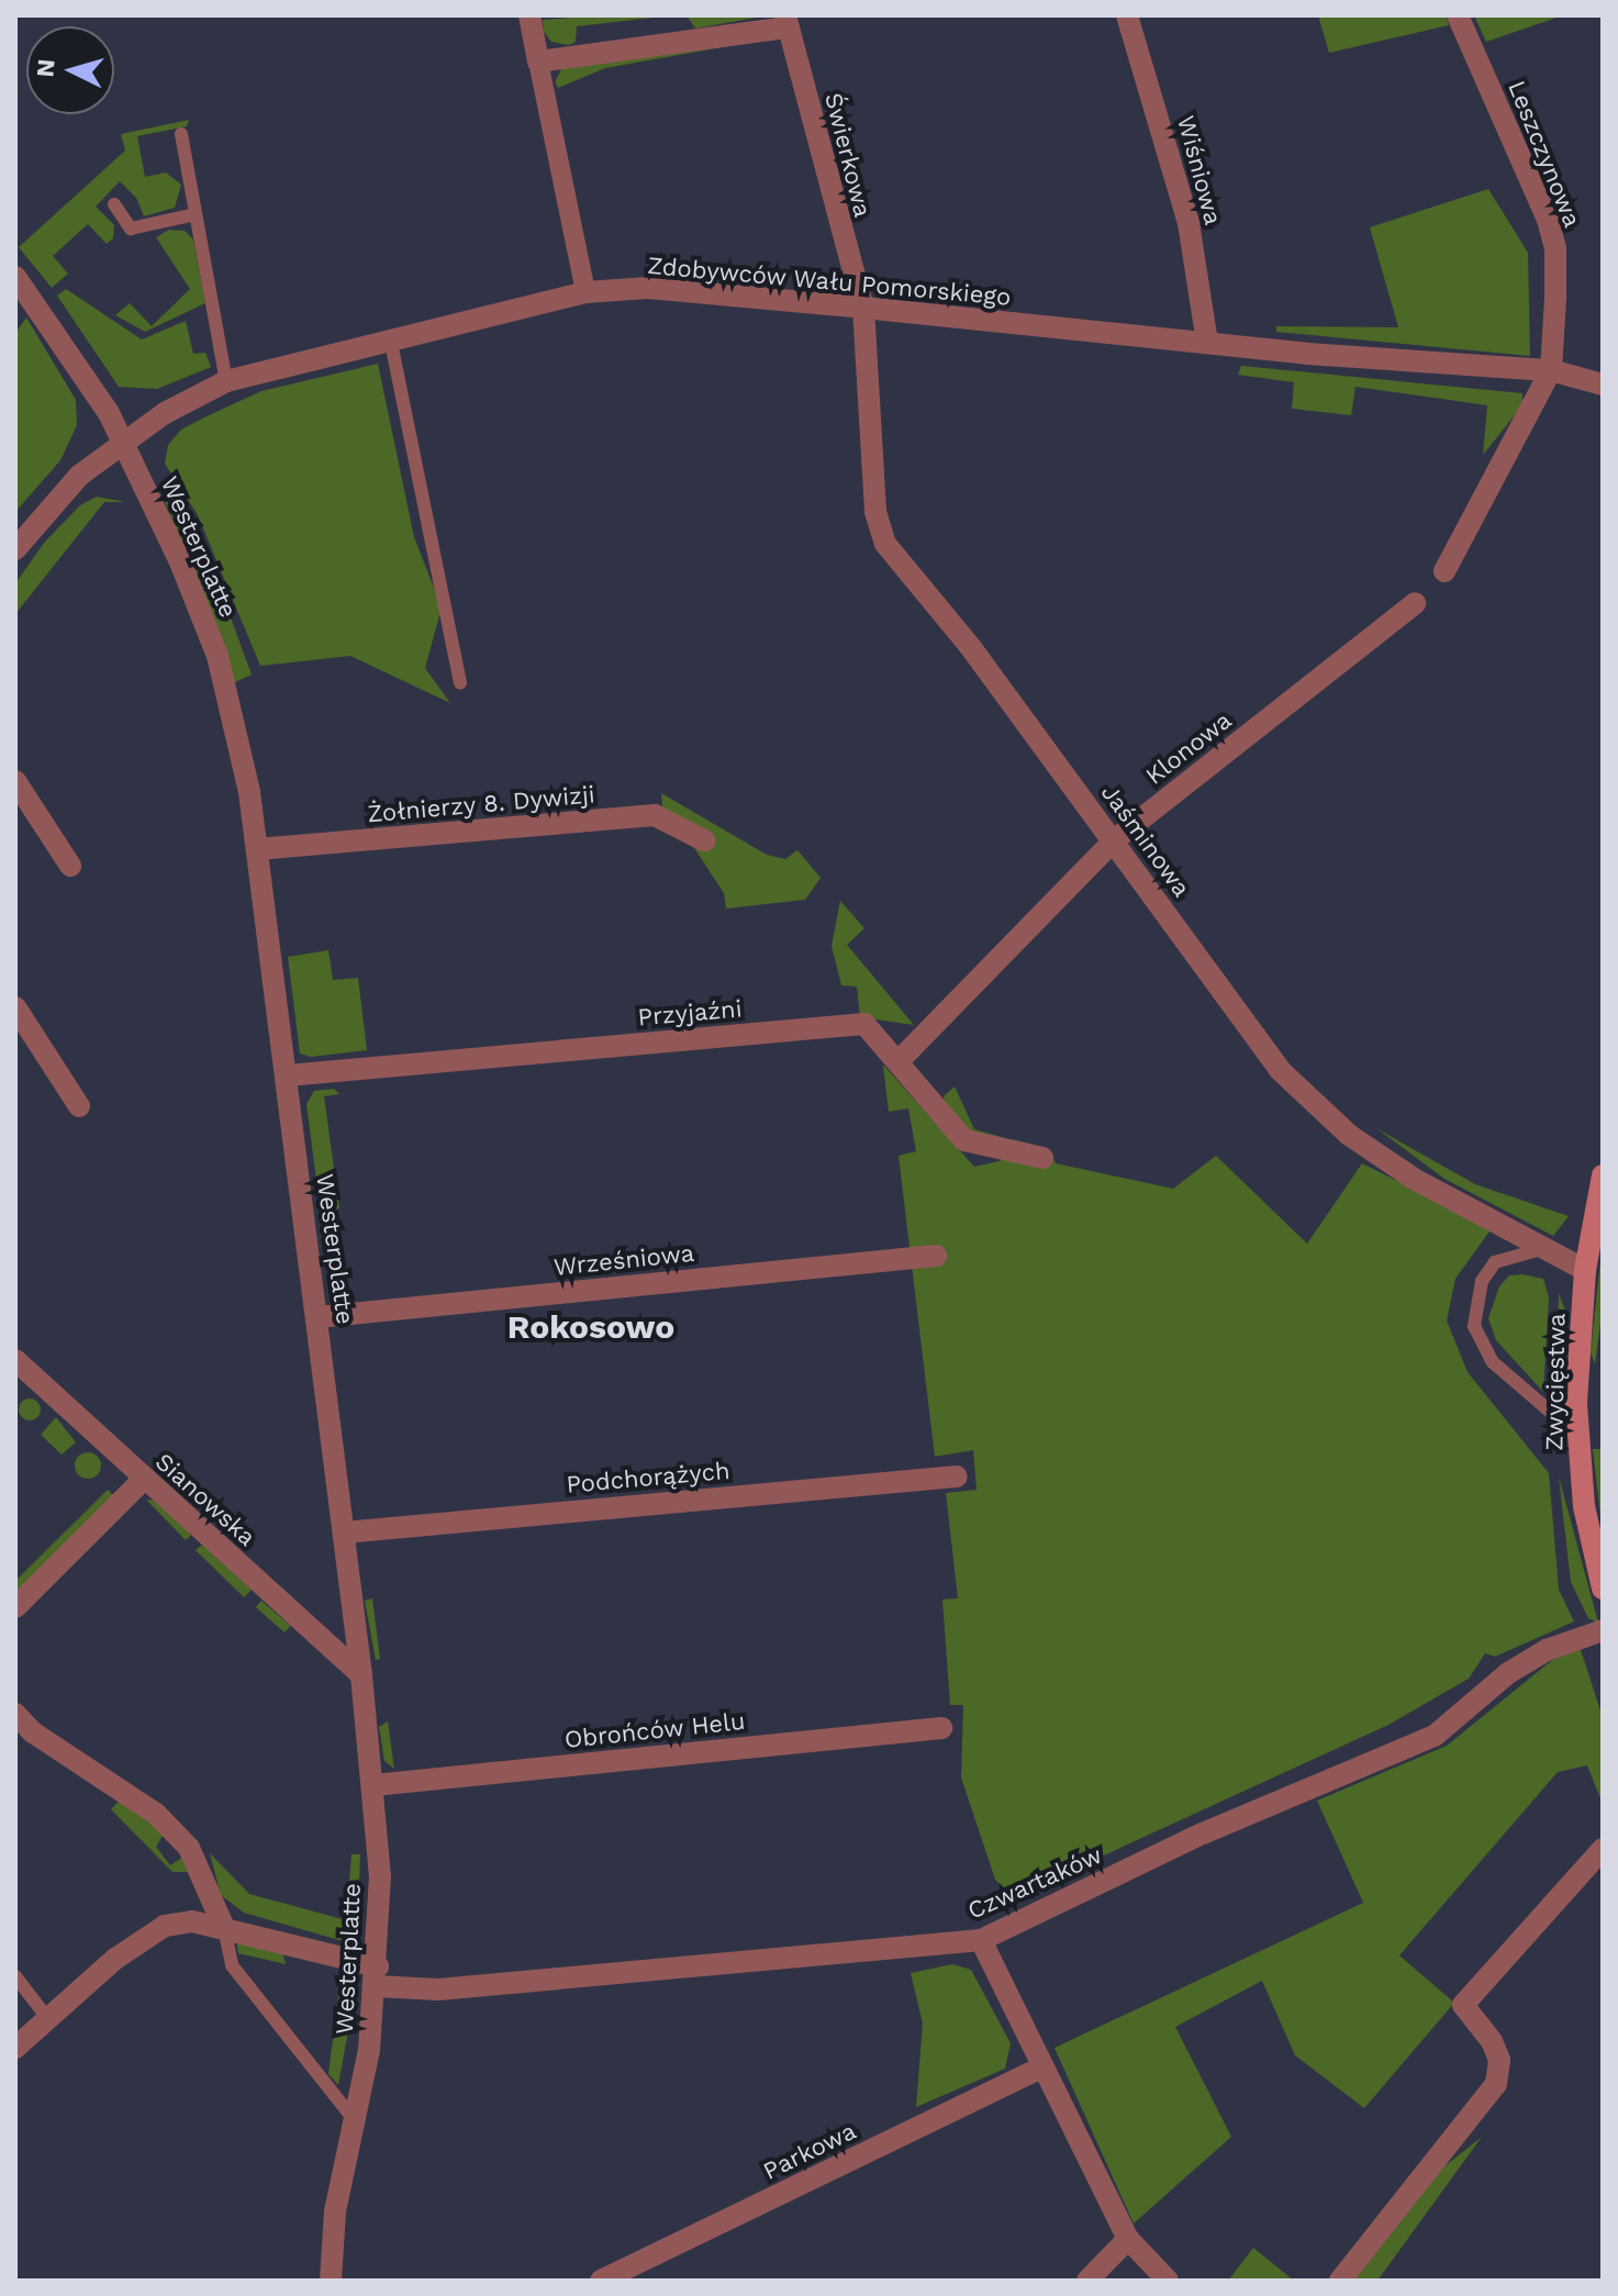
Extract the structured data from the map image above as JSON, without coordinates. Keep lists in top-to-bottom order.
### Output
{
  "streets": {
    "main road": ["Zwycięstwa"],
    "street": [
      "Leszczynowa",
      "Świerkowa",
      "Wiśniowa",
      "Zdobywców Wału Pomorskiego",
      "Westerplatte",
      "Klonowa",
      "Żołnierzy 8. Dywizji",
      "Jaśminowa",
      "Przyjaźni",
      "Wrześniowa",
      "Podchorążych",
      "Sianowska",
      "Obrońców Helu",
      "Czwartaków",
      "Parkowa"
    ]
  },
  "crossings": [
    ["Leszczynowa", "Zdobywców Wału Pomorskiego"],
    ["Świerkowa", "Zdobywców Wału Pomorskiego"],
    ["Świerkowa", "Jaśminowa"],
    ["Wiśniowa", "Zdobywców Wału Pomorskiego"],
    ["Zdobywców Wału Pomorskiego", "Westerplatte"],
    ["Zdobywców Wału Pomorskiego", "Jaśminowa"],
    ["Westerplatte", "Żołnierzy 8. Dywizji"],
    ["Westerplatte", "Przyjaźni"],
    ["Westerplatte", "Wrześniowa"],
    ["Westerplatte", "Podchorążych"],
    ["Westerplatte", "Sianowska"],
    ["Westerplatte", "Obrońców Helu"],
    ["Westerplatte", "Czwartaków"],
    ["Klonowa", "Jaśminowa"],
    ["Klonowa", "Przyjaźni"],
    ["Jaśminowa", "Zwycięstwa"]
  ],
  "districts": ["Rokosowo"],
  "north": "left"
}
